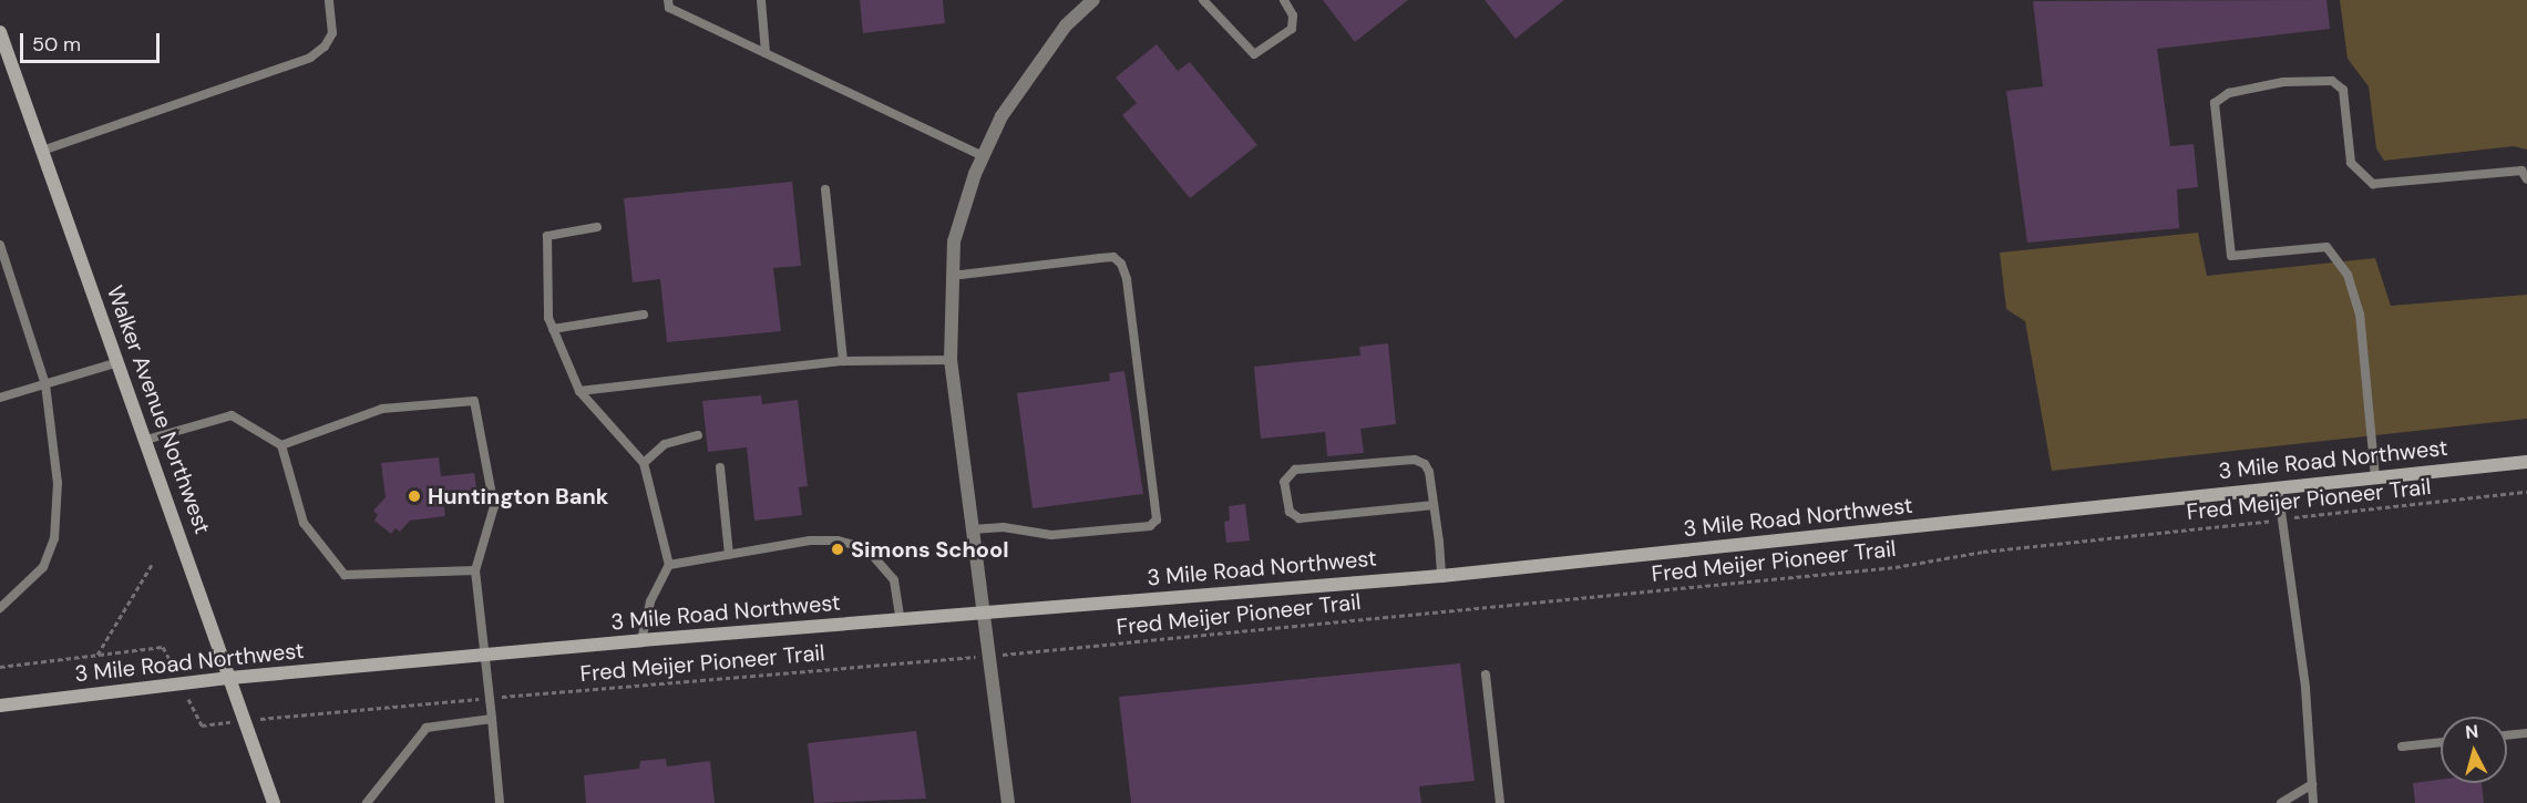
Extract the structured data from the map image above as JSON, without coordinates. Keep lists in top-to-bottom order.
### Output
{
  "streets": {
    "main road": ["Walker Avenue Northwest", "3 Mile Road Northwest"],
    "path": ["Fred Meijer Pioneer Trail"]
  },
  "crossings": [
    ["Walker Avenue Northwest", "3 Mile Road Northwest"],
    ["Walker Avenue Northwest", "Fred Meijer Pioneer Trail"],
    ["3 Mile Road Northwest", "Fred Meijer Pioneer Trail"]
  ],
  "places": ["Huntington Bank", "Simons School"],
  "scale_bar": "50 m",
  "north": "top"
}
